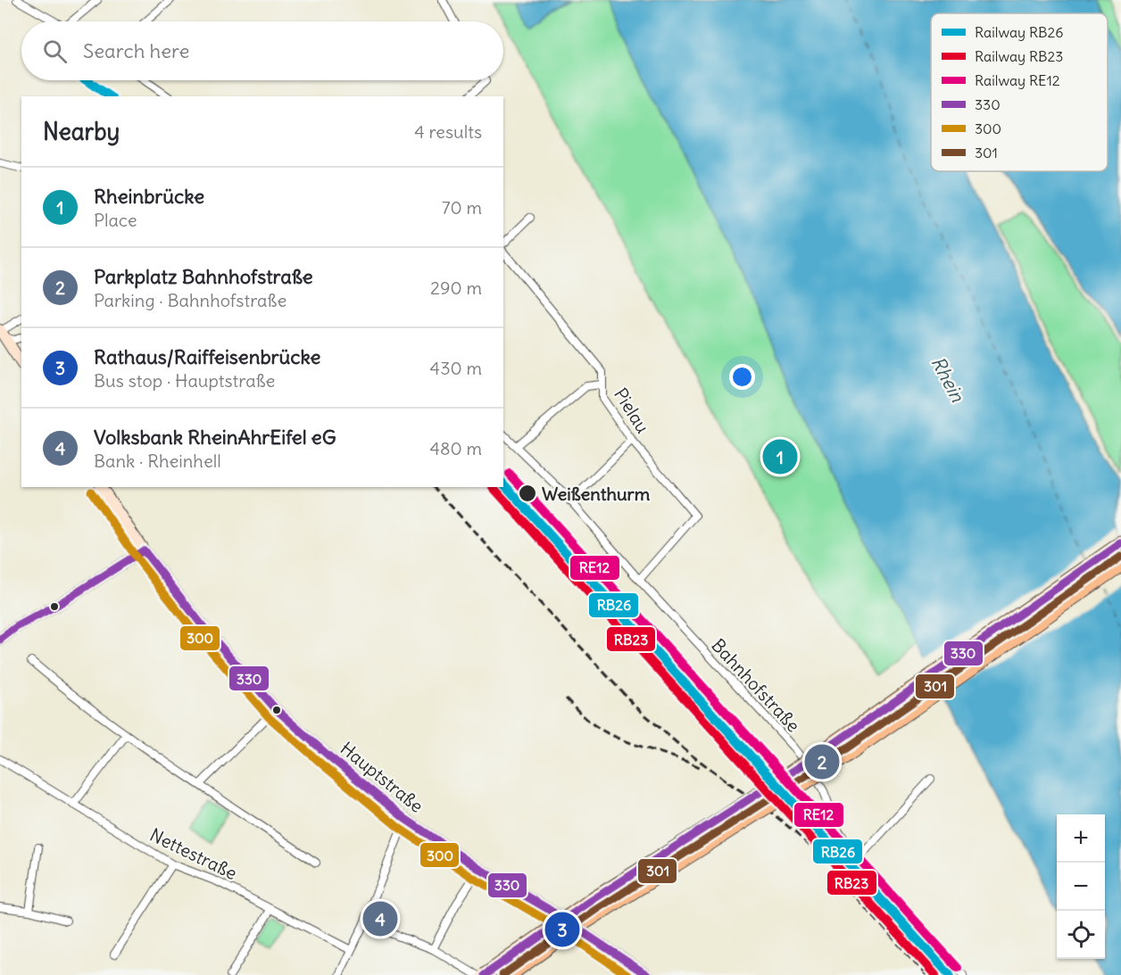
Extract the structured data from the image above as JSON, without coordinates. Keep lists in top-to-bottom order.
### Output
{
  "streets": {
    "main road": ["Hauptstraße"],
    "street": ["Pielau", "Bahnhofstraße", "Nettestraße"]
  },
  "crossings": [
    ["Pielau", "Bahnhofstraße"]
  ],
  "water": ["Rhein"],
  "places": ["Weißenthurm"],
  "lines": [
    "rail line RB26",
    "rail line RE12",
    "rail line RB23",
    "transit line 300",
    "transit line 330",
    "transit line 301"
  ],
  "legend": [
    "Railway RB26",
    "Railway RB23",
    "Railway RE12",
    "330",
    "300",
    "301"
  ],
  "page": {
    "search": "Search here",
    "heading": ["Nearby", "4 results"],
    "list": [
      {
        "mark": "1",
        "name": "Rheinbrücke",
        "note": "Place",
        "value": "70 m"
      },
      {
        "mark": "2",
        "name": "Parkplatz Bahnhofstraße",
        "note": "Parking · Bahnhofstraße",
        "value": "290 m"
      },
      {
        "mark": "3",
        "name": "Rathaus/Raiffeisenbrücke",
        "note": "Bus stop · Hauptstraße",
        "value": "430 m"
      },
      {
        "mark": "4",
        "name": "Volksbank RheinAhrEifel eG",
        "note": "Bank · Rheinhell",
        "value": "480 m"
      }
    ],
    "pins": [
      "1",
      "2",
      "4",
      "3"
    ],
    "map_buttons": ["+", "−"]
  }
}
